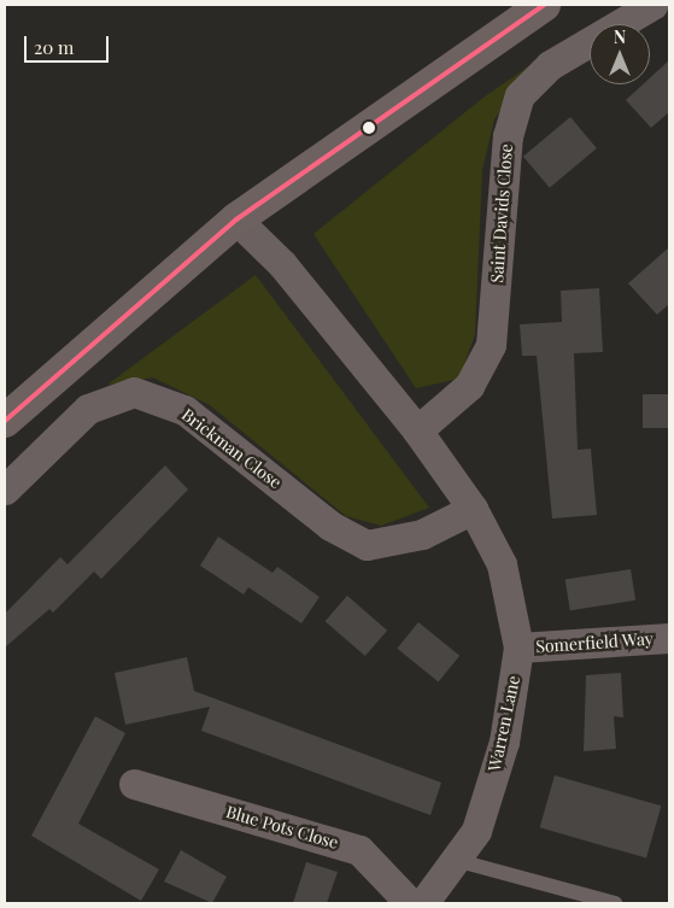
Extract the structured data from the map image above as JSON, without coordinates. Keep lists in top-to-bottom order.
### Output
{
  "streets": {
    "street": [
      "Saint Davids Close",
      "Brickman Close",
      "Somerfield Way",
      "Warren Lane",
      "Blue Pots Close"
    ]
  },
  "crossings": [
    ["Saint Davids Close", "Warren Lane"],
    ["Brickman Close", "Warren Lane"],
    ["Somerfield Way", "Warren Lane"]
  ],
  "scale_bar": "20 m",
  "north": "top"
}
